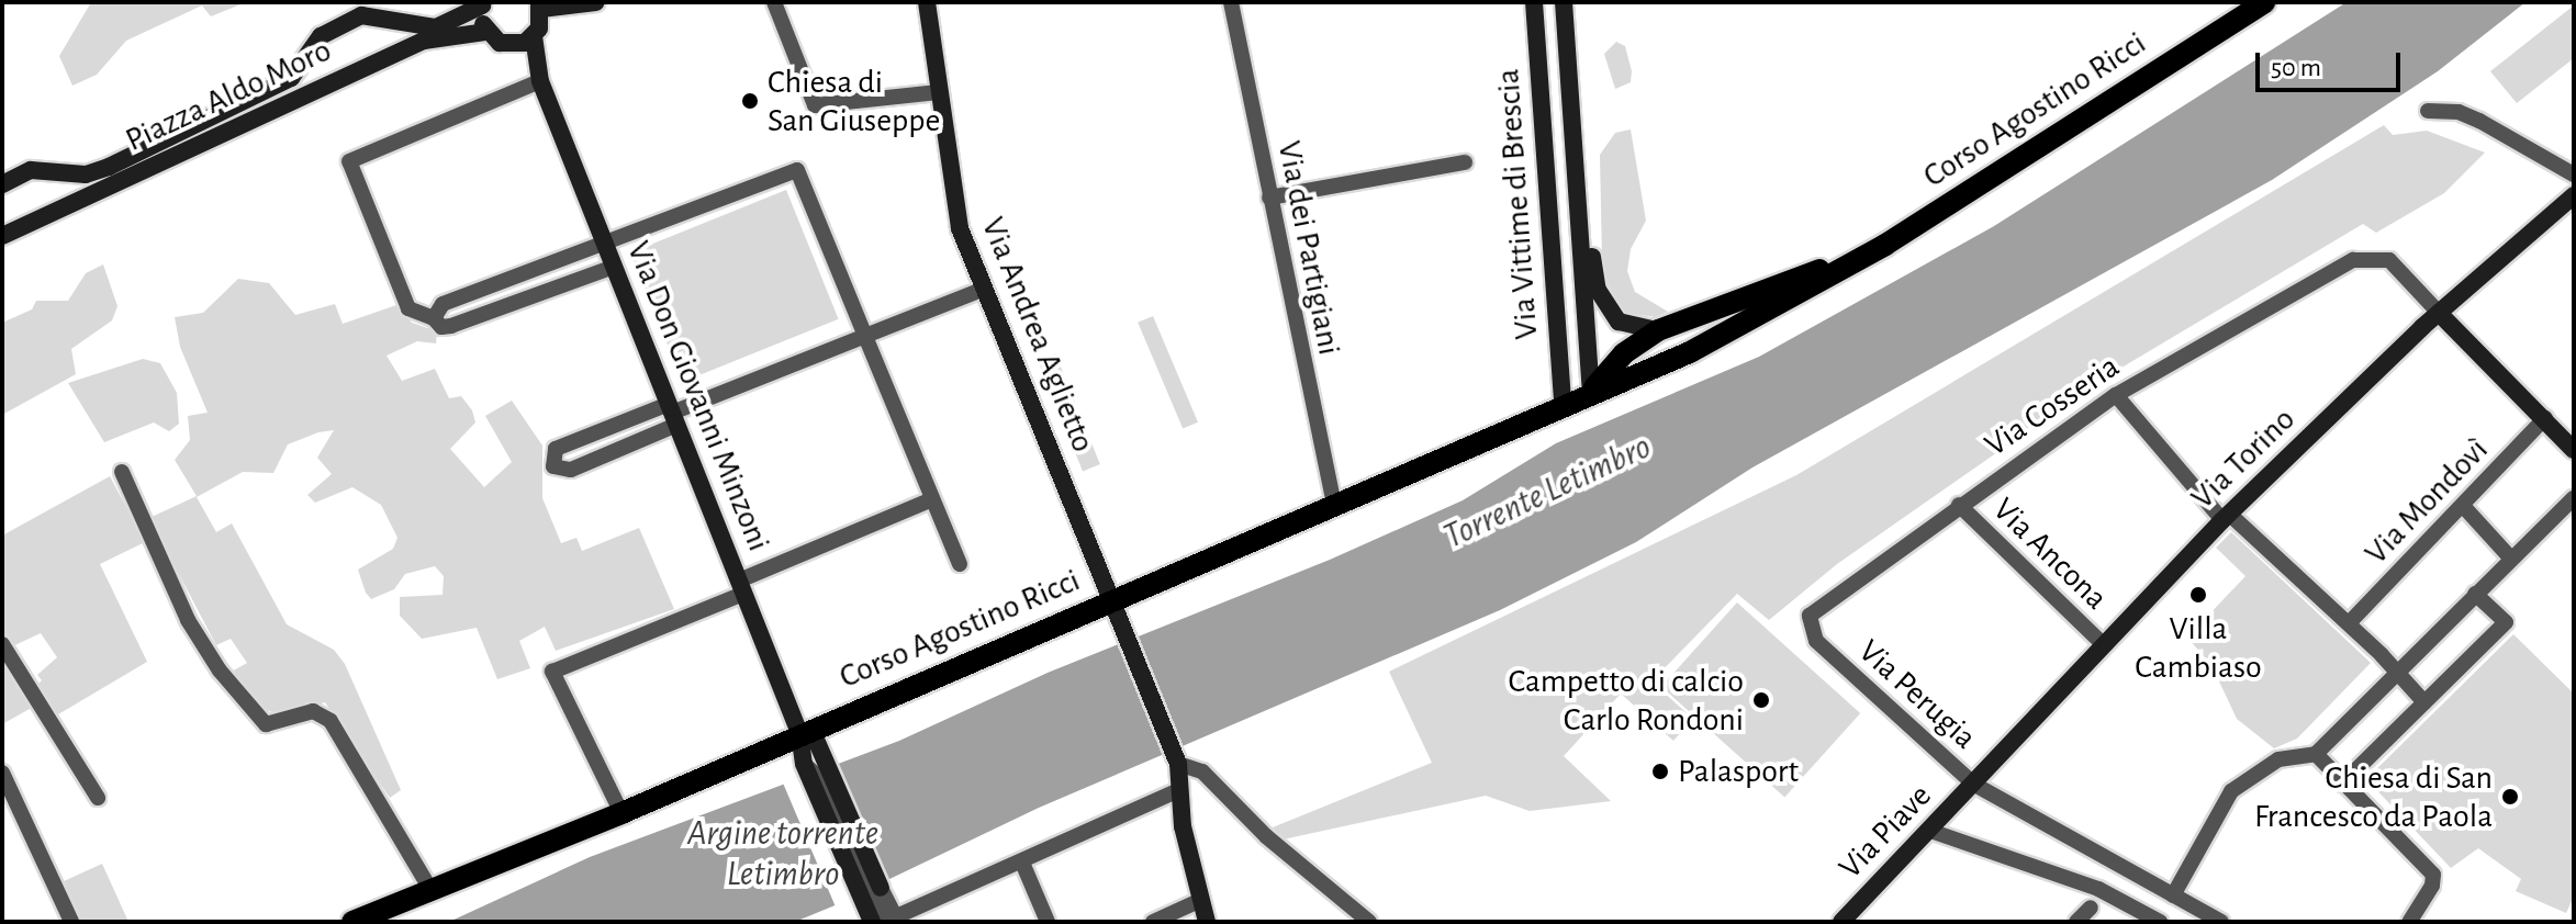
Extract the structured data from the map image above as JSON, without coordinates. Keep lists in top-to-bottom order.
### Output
{
  "streets": {
    "main road": ["Corso Agostino Ricci"],
    "street": [
      "Piazza Aldo Moro",
      "Via Vittime di Brescia",
      "Via dei Partigiani",
      "Via Andrea Aglietto",
      "Via Don Giovanni Minzoni",
      "Via Cosseria",
      "Via Torino",
      "Via Mondovì",
      "Via Ancona",
      "Via Perugia",
      "Via Piave"
    ]
  },
  "crossings": [
    ["Piazza Aldo Moro", "Via Don Giovanni Minzoni"],
    ["Corso Agostino Ricci", "Via Vittime di Brescia"],
    ["Corso Agostino Ricci", "Via dei Partigiani"],
    ["Corso Agostino Ricci", "Via Andrea Aglietto"],
    ["Corso Agostino Ricci", "Via Don Giovanni Minzoni"],
    ["Via Cosseria", "Via Torino"],
    ["Via Cosseria", "Via Ancona"],
    ["Via Cosseria", "Via Perugia"],
    ["Via Torino", "Via Ancona"],
    ["Via Torino", "Via Perugia"],
    ["Via Torino", "Via Piave"],
    ["Via Perugia", "Via Piave"]
  ],
  "water": ["Torrente Letimbro", "Argine torrente Letimbro"],
  "places": [
    "Chiesa di San Giuseppe",
    "Villa Cambiaso",
    "Campetto di calcio Carlo Rondoni",
    "Palasport",
    "Chiesa di San Francesco da Paola"
  ],
  "scale_bar": "50 m"
}
